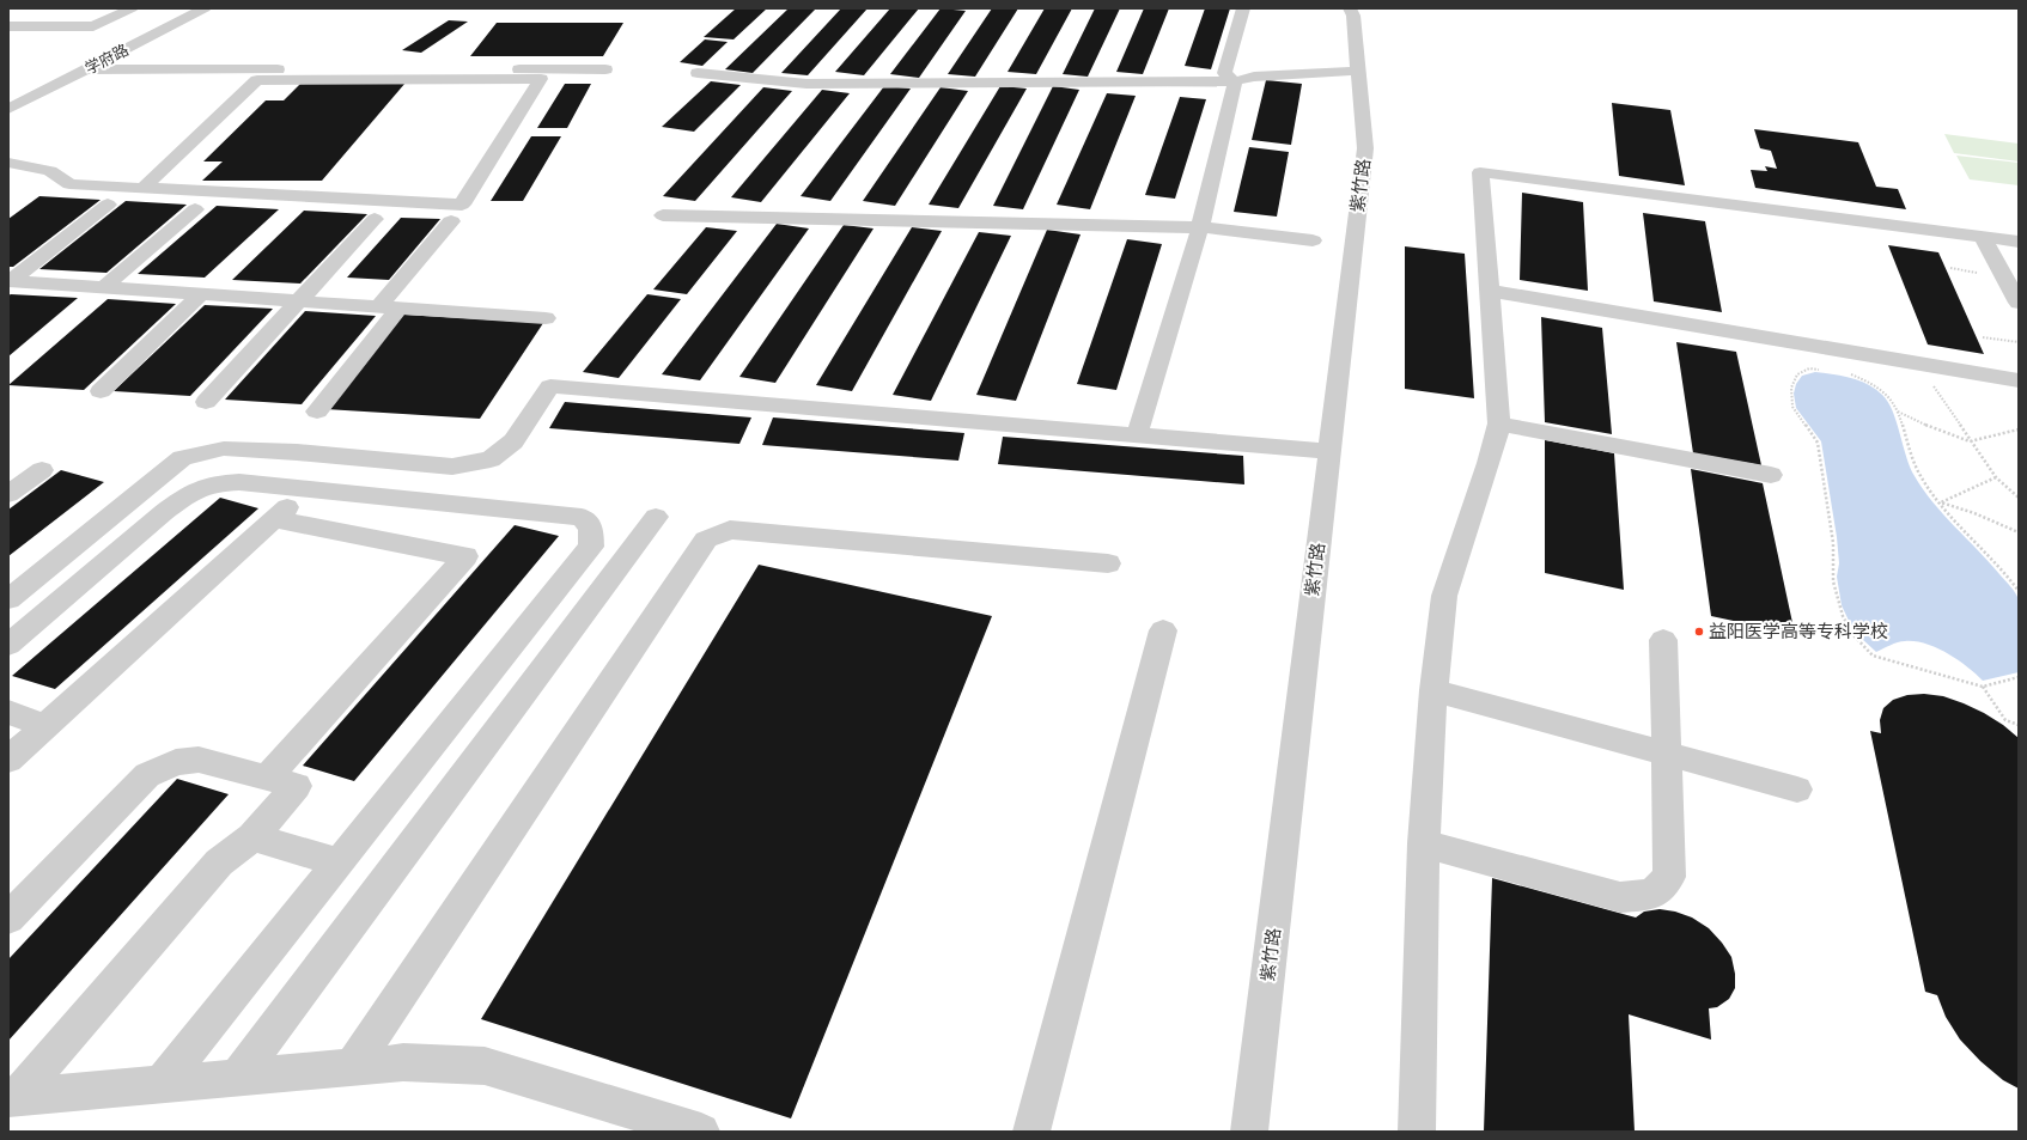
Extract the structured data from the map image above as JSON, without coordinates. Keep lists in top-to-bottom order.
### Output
{
  "streets": {
    "street": ["学府路", "紫竹路"]
  },
  "places": ["益阳医学高等专科学校"]
}
